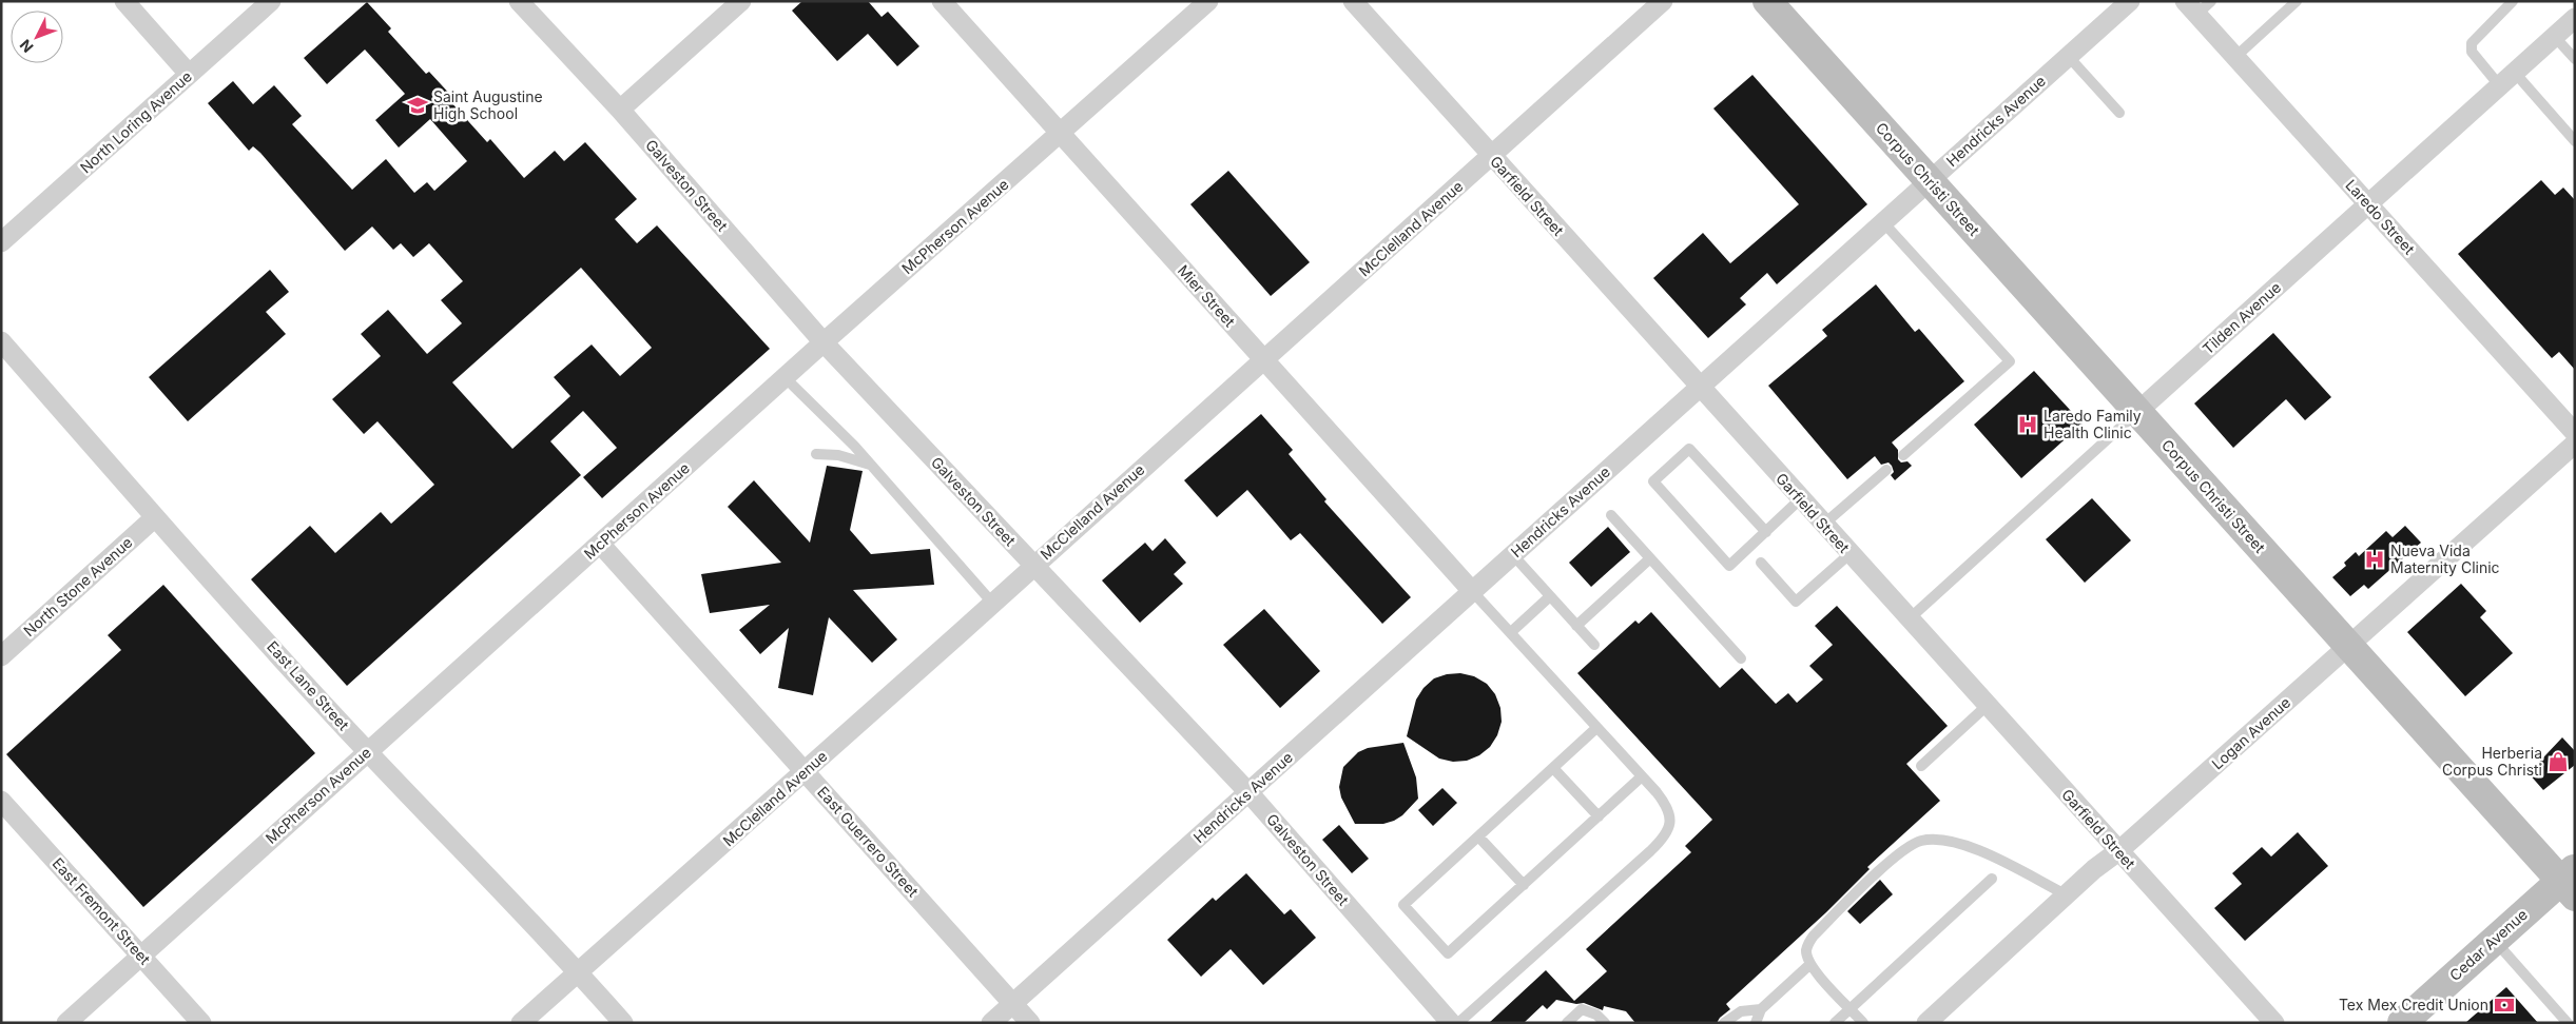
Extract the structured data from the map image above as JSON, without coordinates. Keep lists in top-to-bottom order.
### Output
{
  "streets": {
    "main road": ["Corpus Christi Street", "Cedar Avenue"],
    "street": [
      "Hendricks Avenue",
      "North Loring Avenue",
      "Galveston Street",
      "Garfield Street",
      "Laredo Street",
      "McPherson Avenue",
      "McClelland Avenue",
      "Mier Street",
      "Tilden Avenue",
      "North Stone Avenue",
      "East Lane Street",
      "Logan Avenue",
      "East Guerrero Street",
      "East Fremont Street"
    ]
  },
  "crossings": [
    ["Hendricks Avenue", "Corpus Christi Street"],
    ["Hendricks Avenue", "Galveston Street"],
    ["Hendricks Avenue", "Garfield Street"],
    ["Hendricks Avenue", "Mier Street"],
    ["Hendricks Avenue", "East Guerrero Street"],
    ["Corpus Christi Street", "Tilden Avenue"],
    ["Corpus Christi Street", "Logan Avenue"],
    ["Corpus Christi Street", "Cedar Avenue"],
    ["Galveston Street", "McPherson Avenue"],
    ["Galveston Street", "McClelland Avenue"],
    ["Garfield Street", "McClelland Avenue"],
    ["Garfield Street", "Tilden Avenue"],
    ["Garfield Street", "Logan Avenue"],
    ["Laredo Street", "Tilden Avenue"],
    ["McPherson Avenue", "Mier Street"],
    ["McPherson Avenue", "East Lane Street"],
    ["McPherson Avenue", "East Guerrero Street"],
    ["McPherson Avenue", "East Fremont Street"],
    ["McClelland Avenue", "Mier Street"],
    ["McClelland Avenue", "East Lane Street"],
    ["McClelland Avenue", "East Guerrero Street"],
    ["North Stone Avenue", "East Lane Street"]
  ],
  "places": {
    "school or university": ["Saint Augustine High School"],
    "hospital": ["Laredo Family Health Clinic", "Nueva Vida Maternity Clinic"],
    "shop": ["Herberia Corpus Christi"],
    "bank": ["Tex Mex Credit Union"]
  },
  "north": "bottom left"
}
